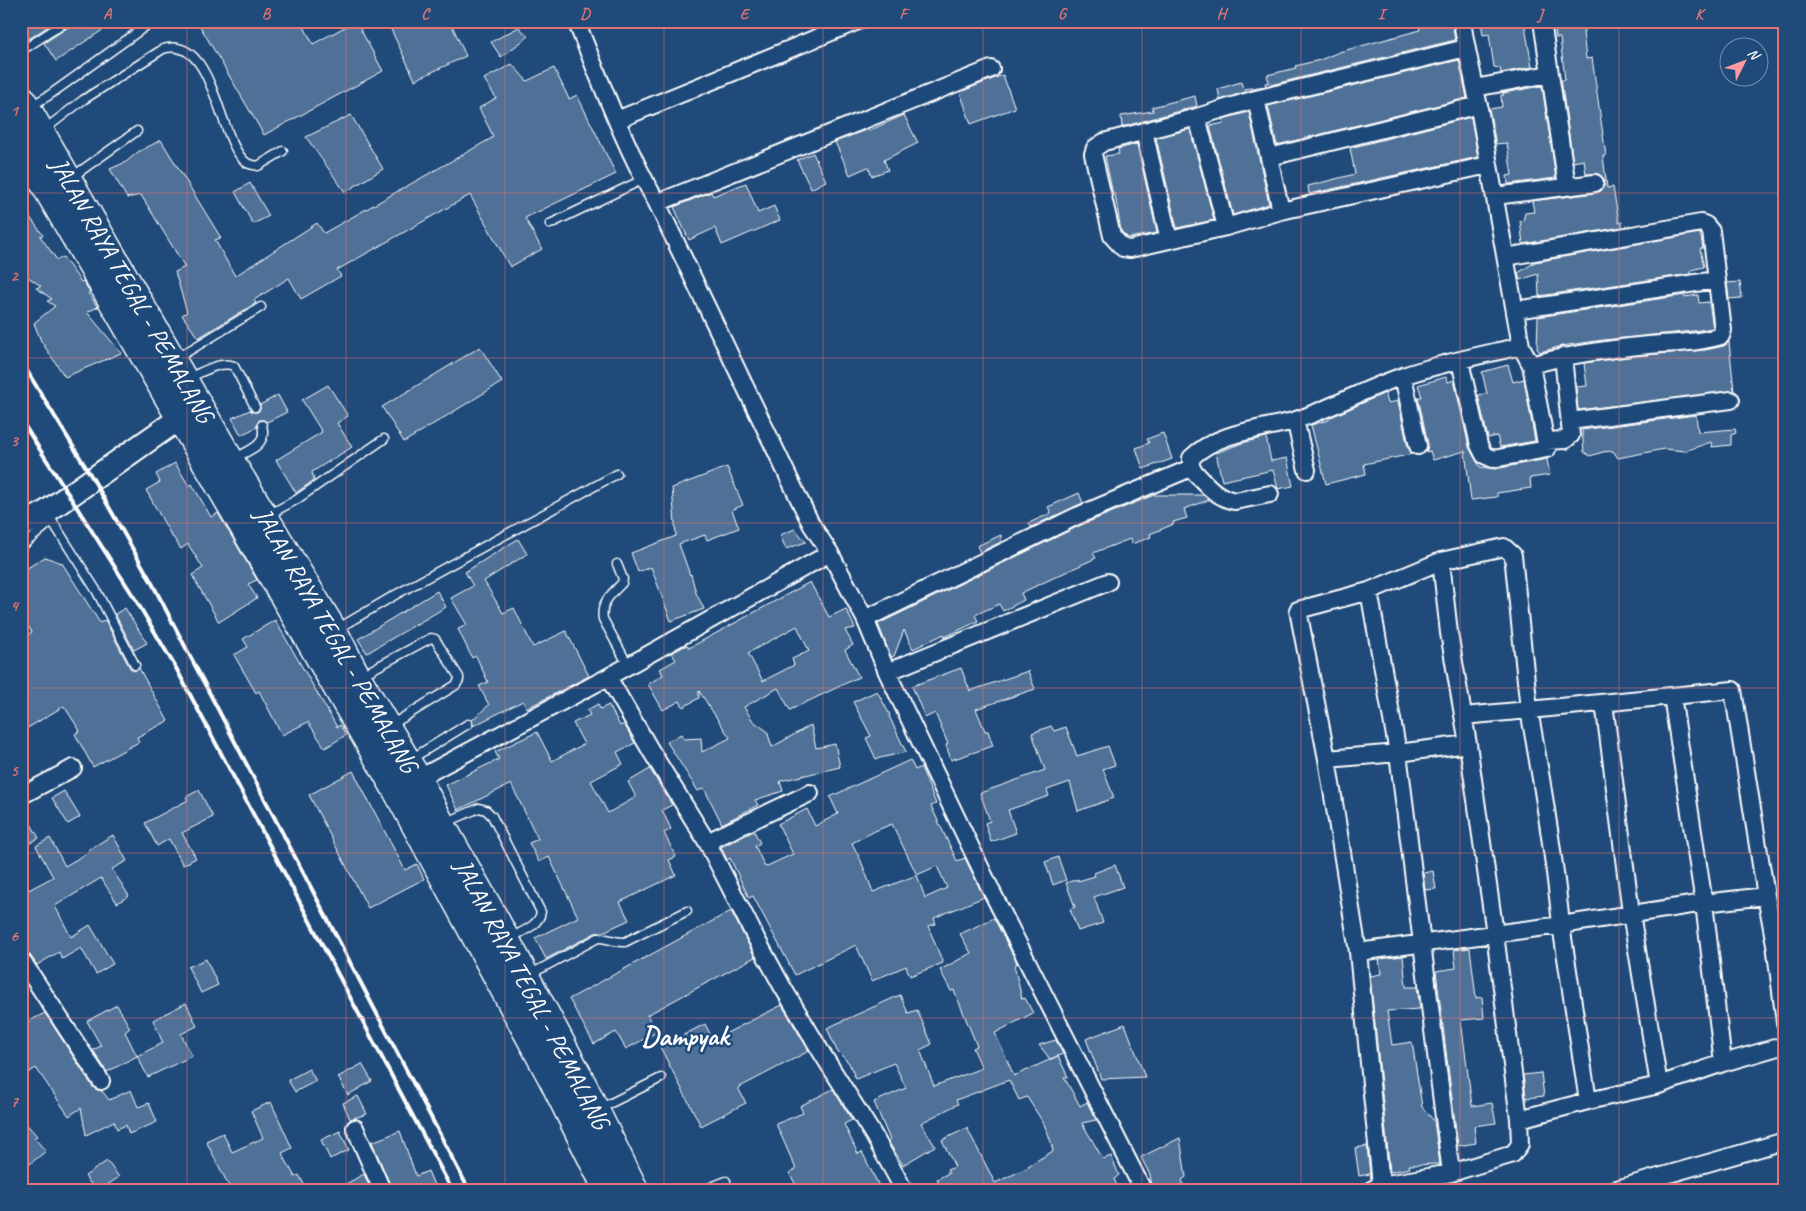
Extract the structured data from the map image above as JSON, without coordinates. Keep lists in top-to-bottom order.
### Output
{
  "streets": {
    "highway": ["JALAN RAYA TEGAL - PEMALANG"]
  },
  "districts": ["Dampyak"],
  "north": "top right",
  "grid": {
    "columns": [
      "A",
      "B",
      "C",
      "D",
      "E",
      "F",
      "G",
      "H",
      "I",
      "J",
      "K"
    ],
    "rows": [
      "1",
      "2",
      "3",
      "4",
      "5",
      "6",
      "7"
    ]
  }
}
